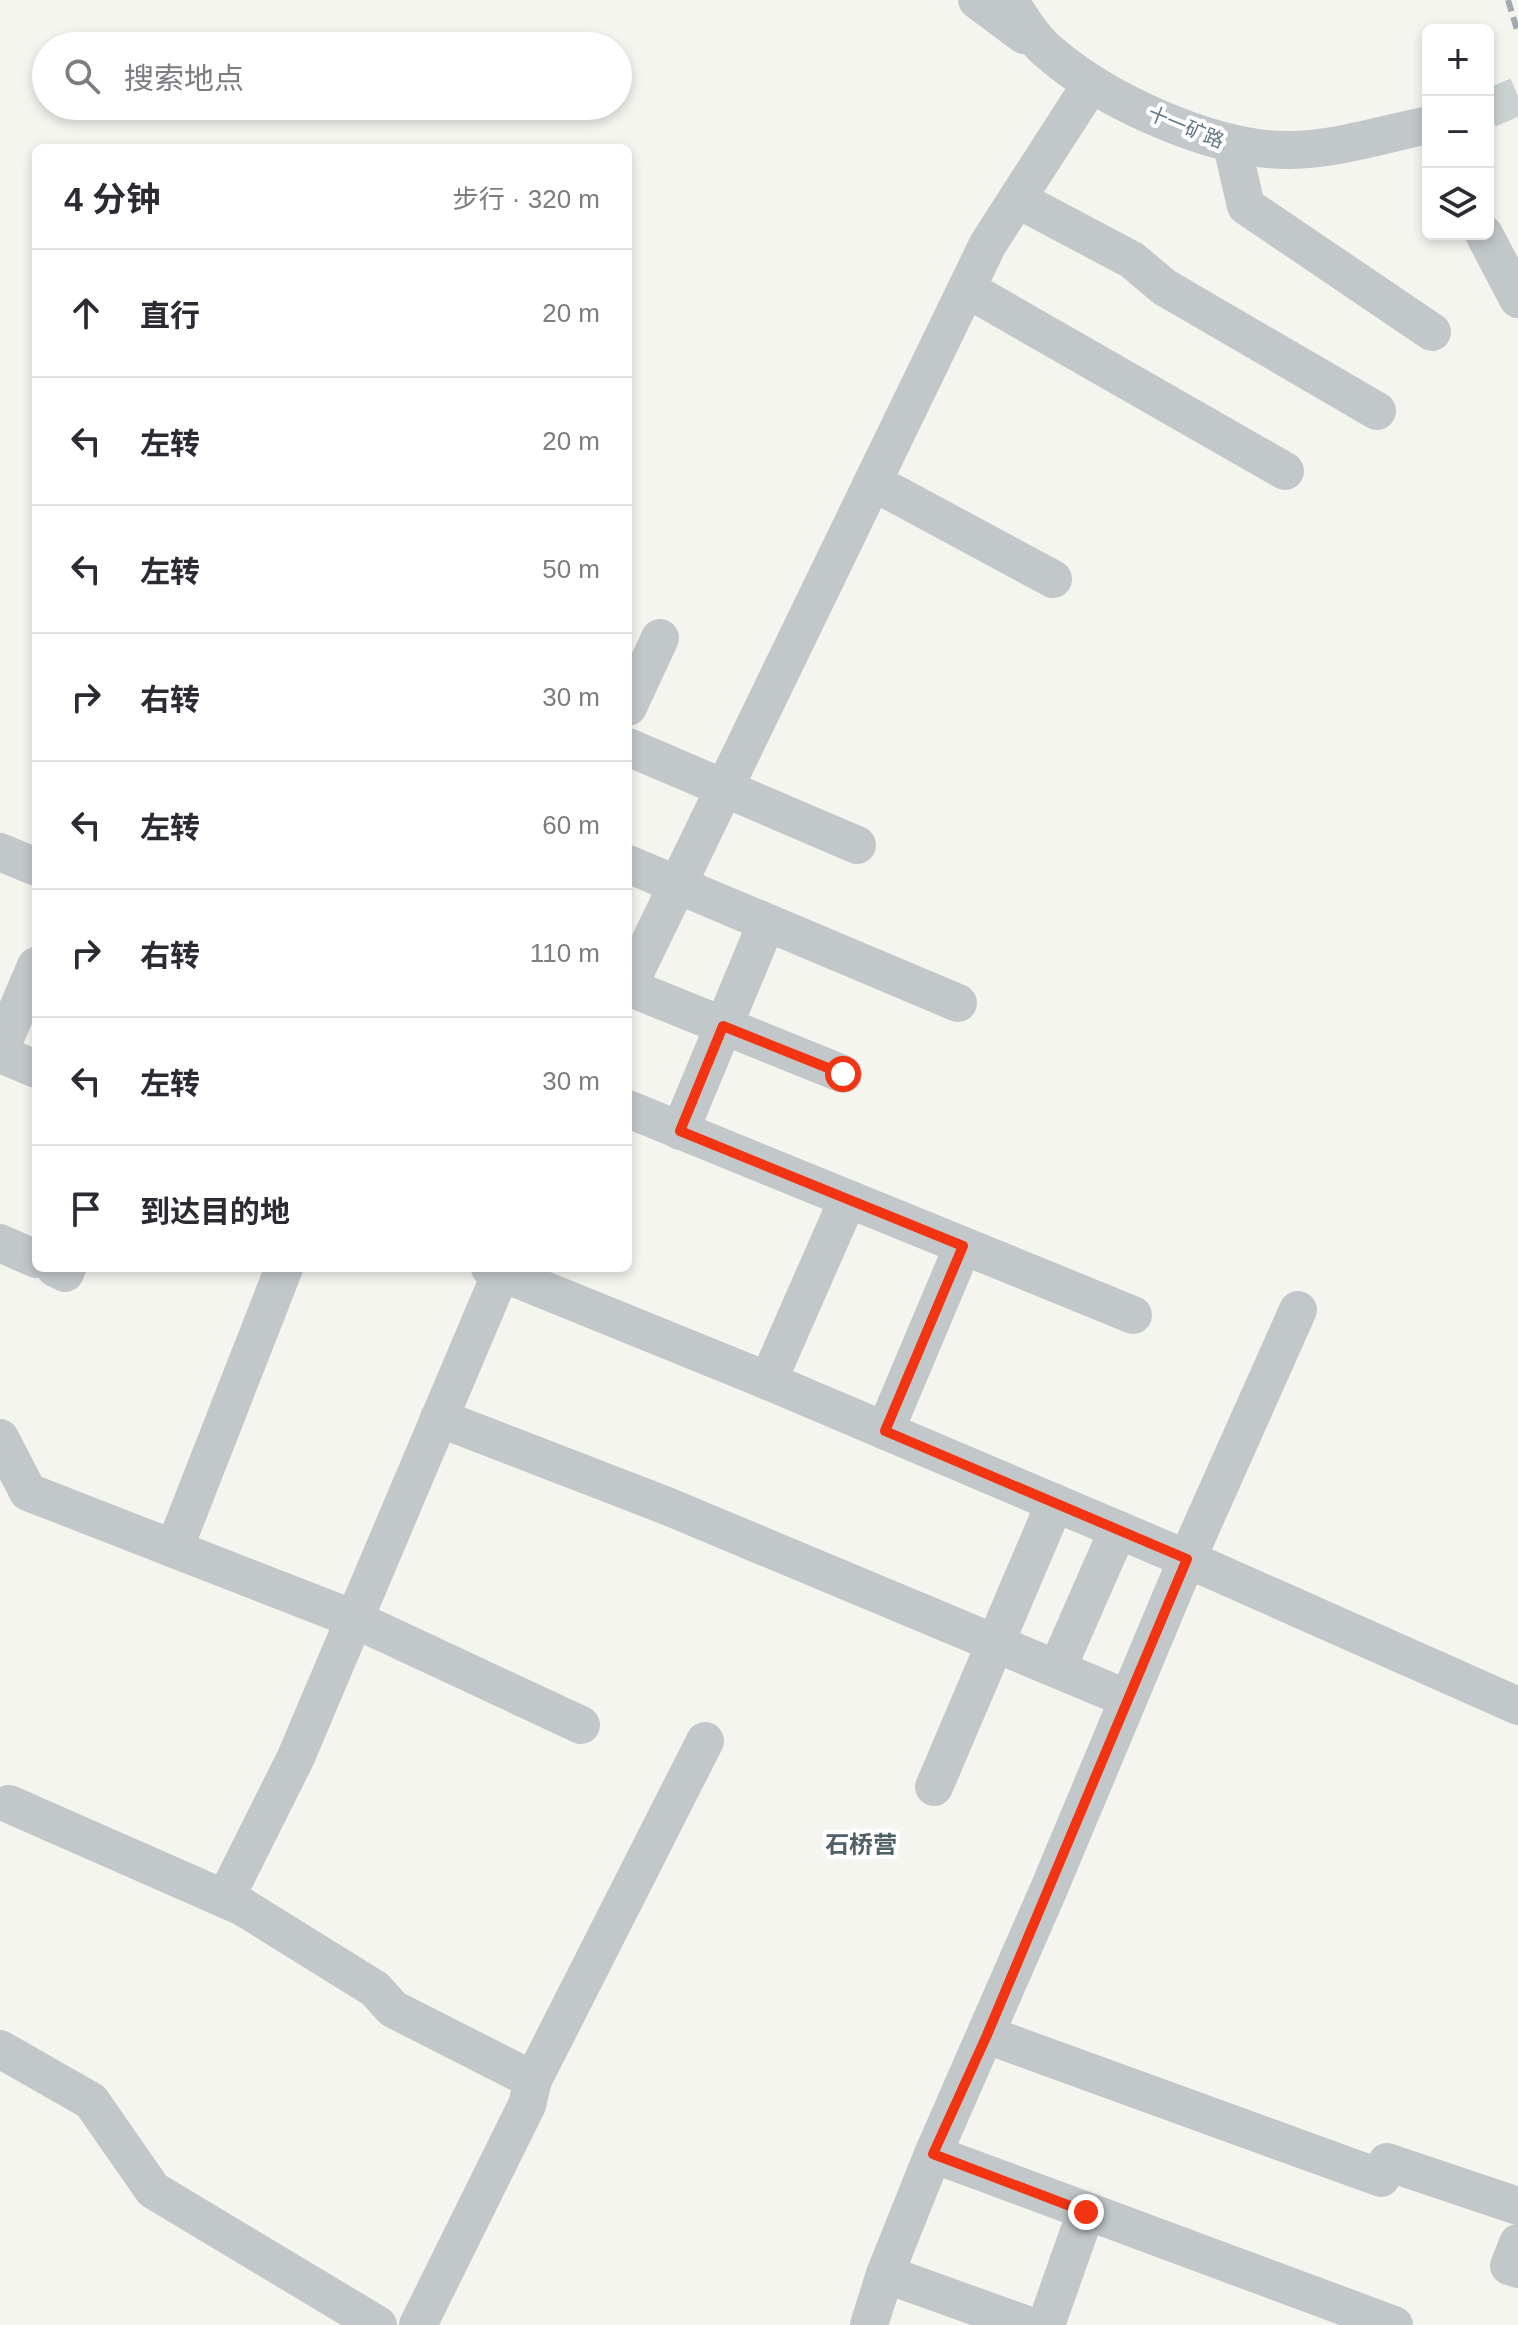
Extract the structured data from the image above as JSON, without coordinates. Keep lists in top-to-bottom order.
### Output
{
  "streets": {
    "street": ["十一矿路"]
  },
  "districts": ["石桥营"],
  "page": {
    "map_buttons": ["+", "−"],
    "search": "搜索地点",
    "heading": ["4 分钟", "步行 · 320 m"],
    "list": [
      ["直行", "20 m"],
      ["左转", "20 m"],
      ["左转", "50 m"],
      ["右转", "30 m"],
      ["左转", "60 m"],
      ["右转", "110 m"],
      ["左转", "30 m"],
      "到达目的地"
    ]
  }
}
